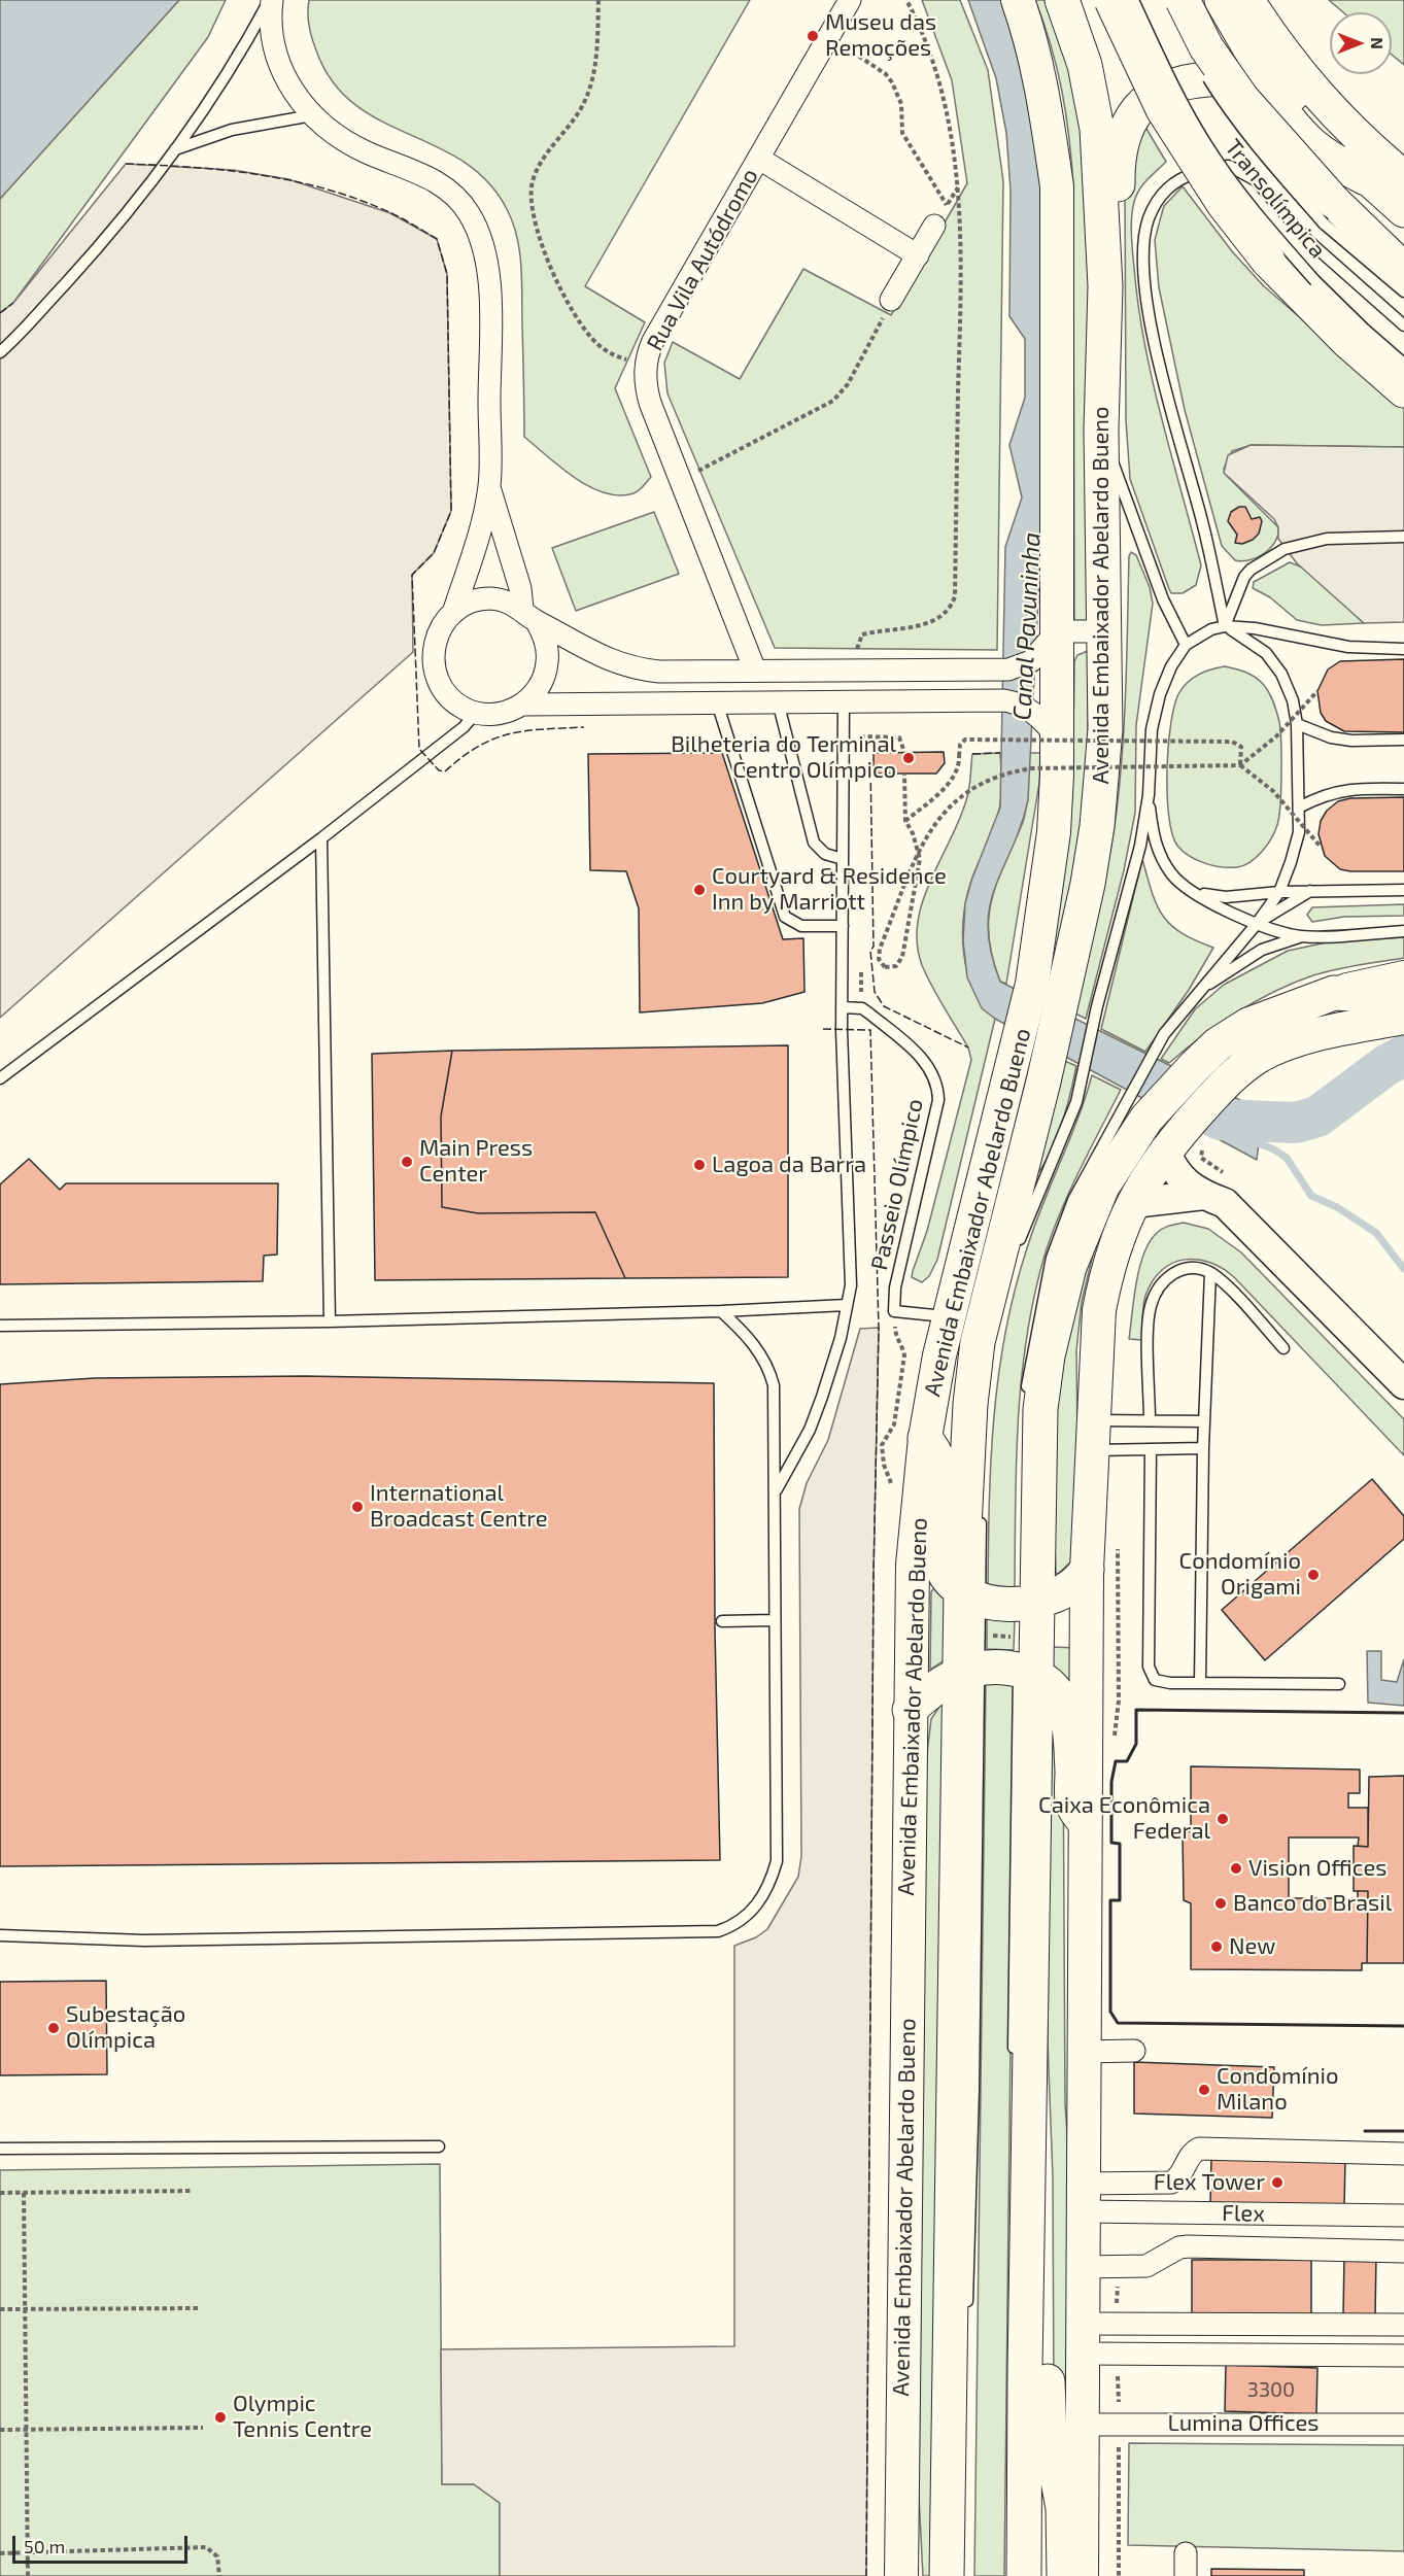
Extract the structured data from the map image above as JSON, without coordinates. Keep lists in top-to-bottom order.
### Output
{
  "streets": {
    "highway": ["Avenida Embaixador Abelardo Bueno"],
    "street": ["Rua Vila Autódromo", "Flex", "Lumina Offices"],
    "lane": ["Transolímpica", "Passeio Olímpico"]
  },
  "crossings": [
    ["Avenida Embaixador Abelardo Bueno", "Passeio Olímpico"]
  ],
  "water": ["Canal Pavuninha"],
  "places": [
    "Museu das Remoções",
    "Bilheteria do Terminal Centro Olímpico",
    "Courtyard & Residence Inn by Marriott",
    "Main Press Center",
    "Lagoa da Barra",
    "International Broadcast Centre",
    "Condomínio Origami",
    "Caixa Econômica Federal",
    "Vision Offices",
    "Banco do Brasil",
    "New",
    "Subestação Olímpica",
    "Condomínio Milano",
    "Flex Tower",
    "Olympic Tennis Centre"
  ],
  "house_numbers": ["3300"],
  "scale_bar": "50 m",
  "north": "right"
}
